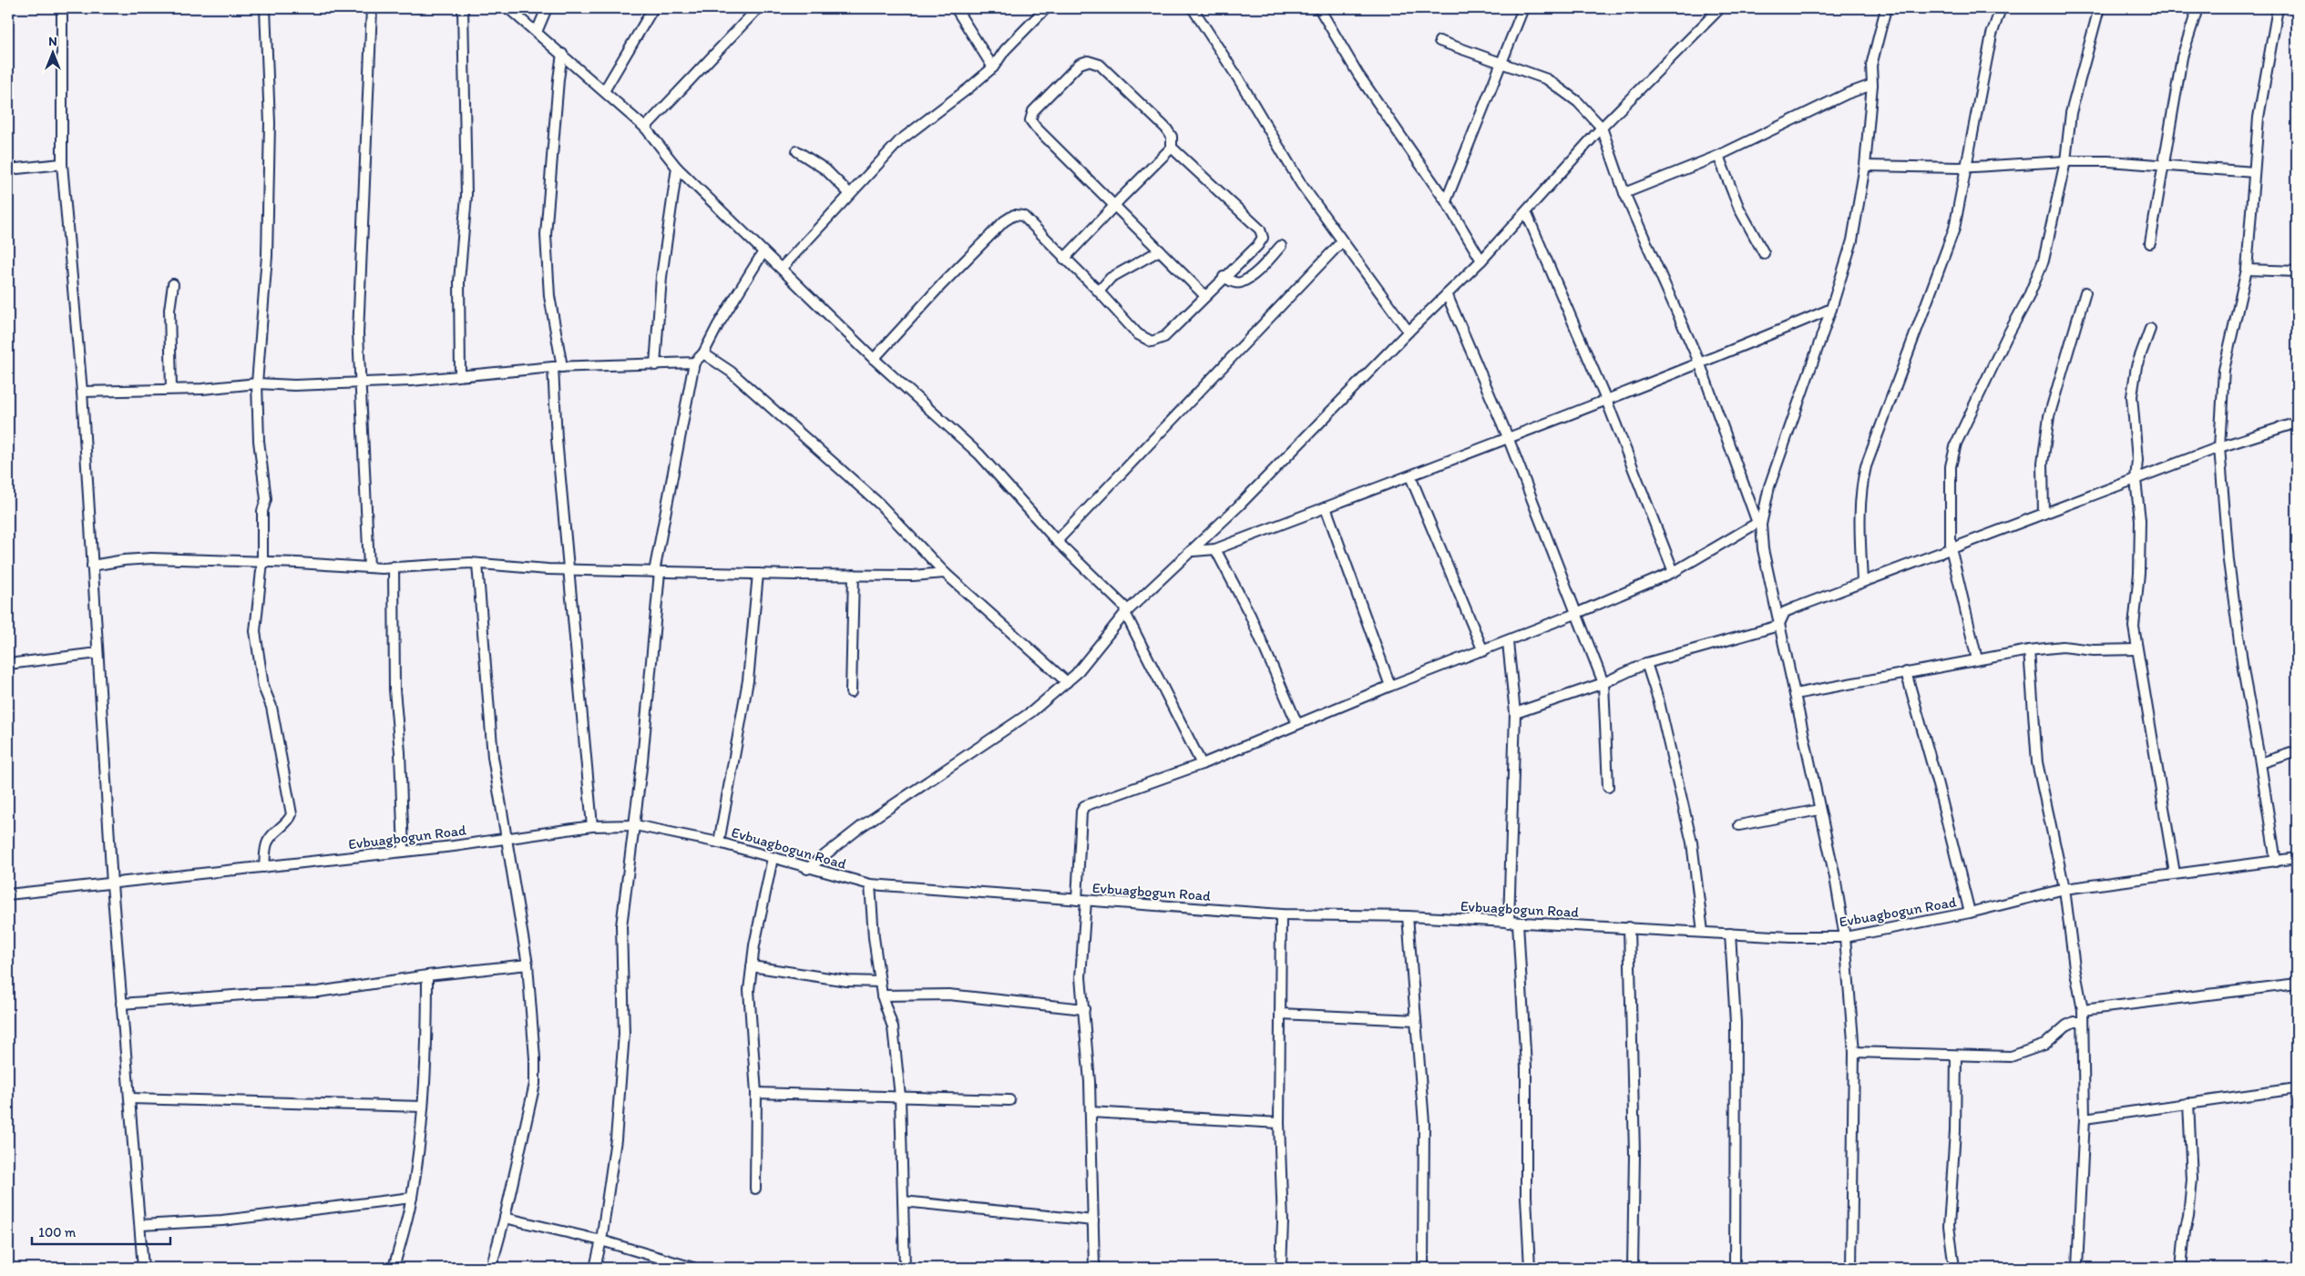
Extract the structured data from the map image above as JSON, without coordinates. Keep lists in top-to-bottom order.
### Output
{
  "streets": {
    "street": ["Evbuagbogun Road"]
  },
  "scale_bar": "100 m",
  "north": "top"
}
